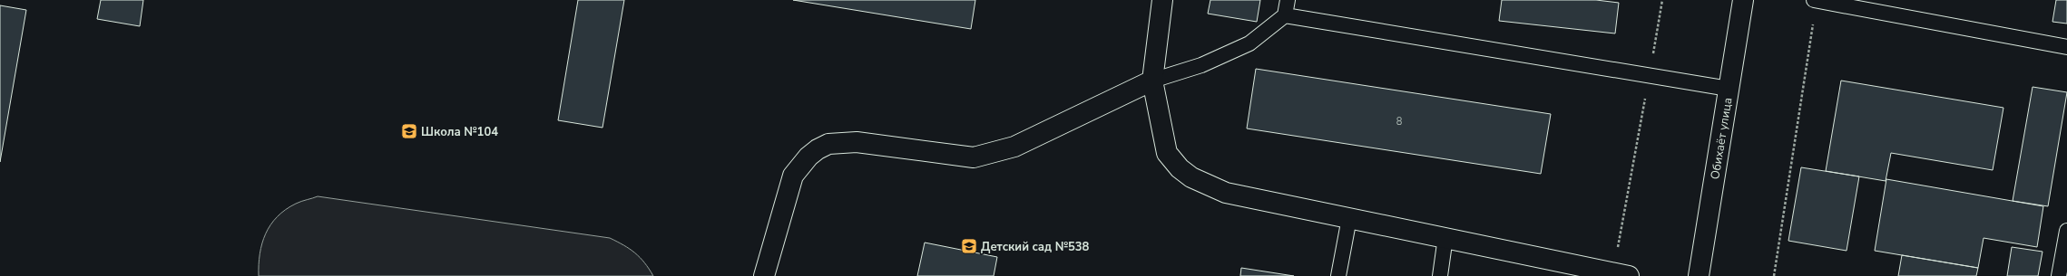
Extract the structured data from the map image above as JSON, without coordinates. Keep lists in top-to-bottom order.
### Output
{
  "streets": {
    "street": ["Обихаёт улица"]
  },
  "places": {
    "school or university": ["Школа №104", "Детский сад №538"]
  },
  "house_numbers": ["8"]
}
